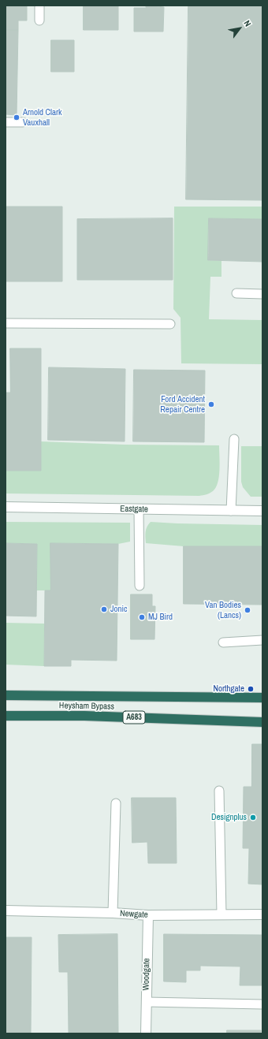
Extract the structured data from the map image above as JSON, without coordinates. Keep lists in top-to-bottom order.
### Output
{
  "streets": {
    "highway": ["Heysham Bypass", "A683"],
    "street": ["Eastgate", "Newgate", "Woodgate"]
  },
  "crossings": [
    ["Newgate", "Woodgate"]
  ],
  "places": [
    "Arnold Clark Vauxhall",
    "Ford Accident Repair Centre",
    "Jonic",
    "Van Bodies (Lancs)",
    "MJ Bird",
    "Northgate",
    "Designplus"
  ],
  "north": "top right"
}
